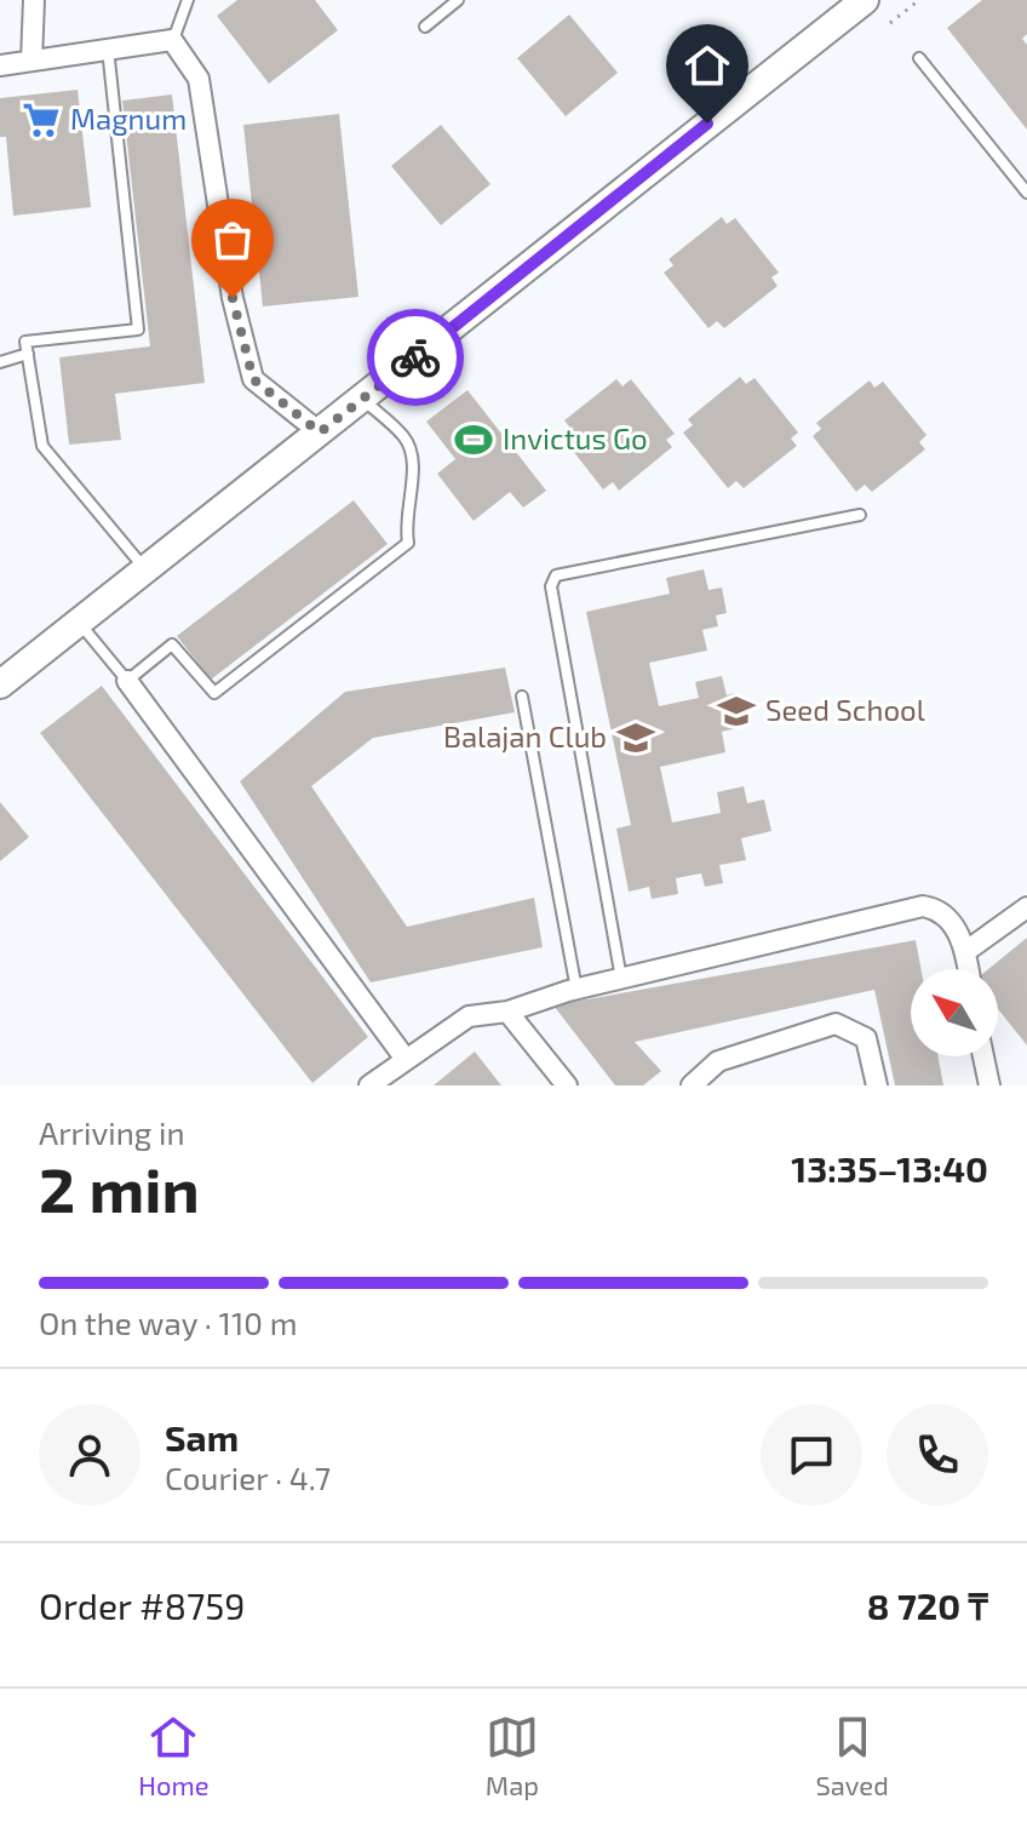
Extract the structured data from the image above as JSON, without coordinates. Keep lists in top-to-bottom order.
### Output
{
  "places": {
    "supermarket": ["Magnum"],
    "sports": ["Invictus Go"],
    "school or university": ["Seed School", "Balajan Club"]
  },
  "north": "top left",
  "page": {
    "heading": ["2 min", "Arriving in", "13:35–13:40"],
    "panel": [
      "Sam",
      "Courier · 4.7",
      "Order #8759",
      "8 720 ₸"
    ],
    "bar": "On the way · 110 m",
    "tabs": ["Home", "Map", "Saved"]
  }
}
